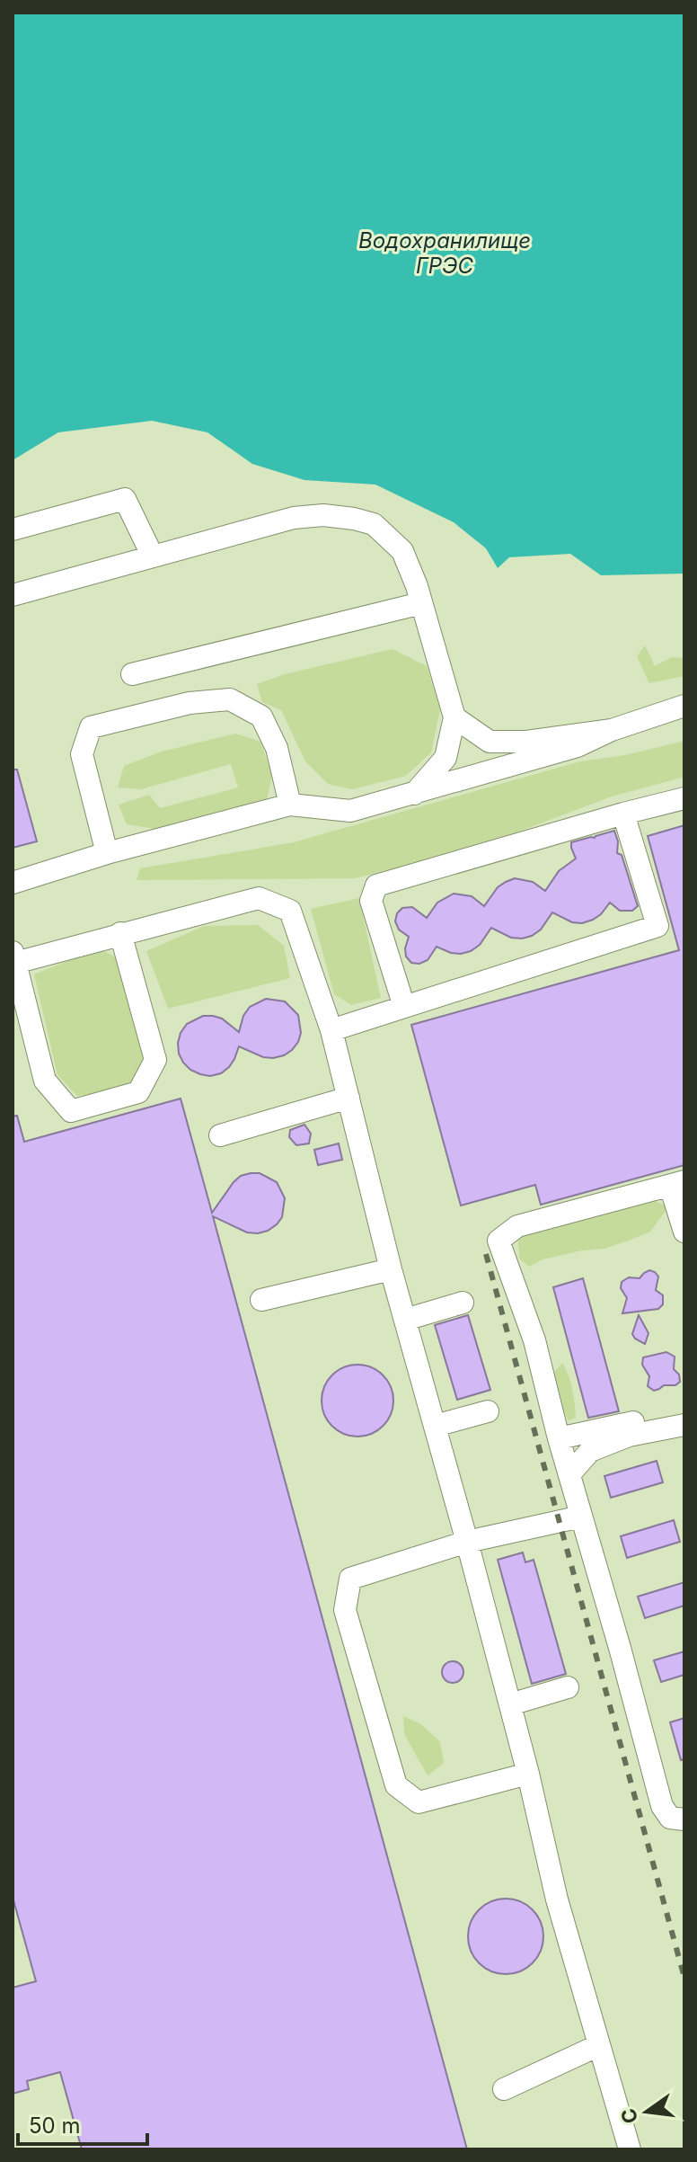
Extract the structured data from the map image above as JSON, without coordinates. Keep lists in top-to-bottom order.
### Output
{
  "water": ["Водохранилище ГРЭС"],
  "scale_bar": "50 m",
  "north": "left"
}
